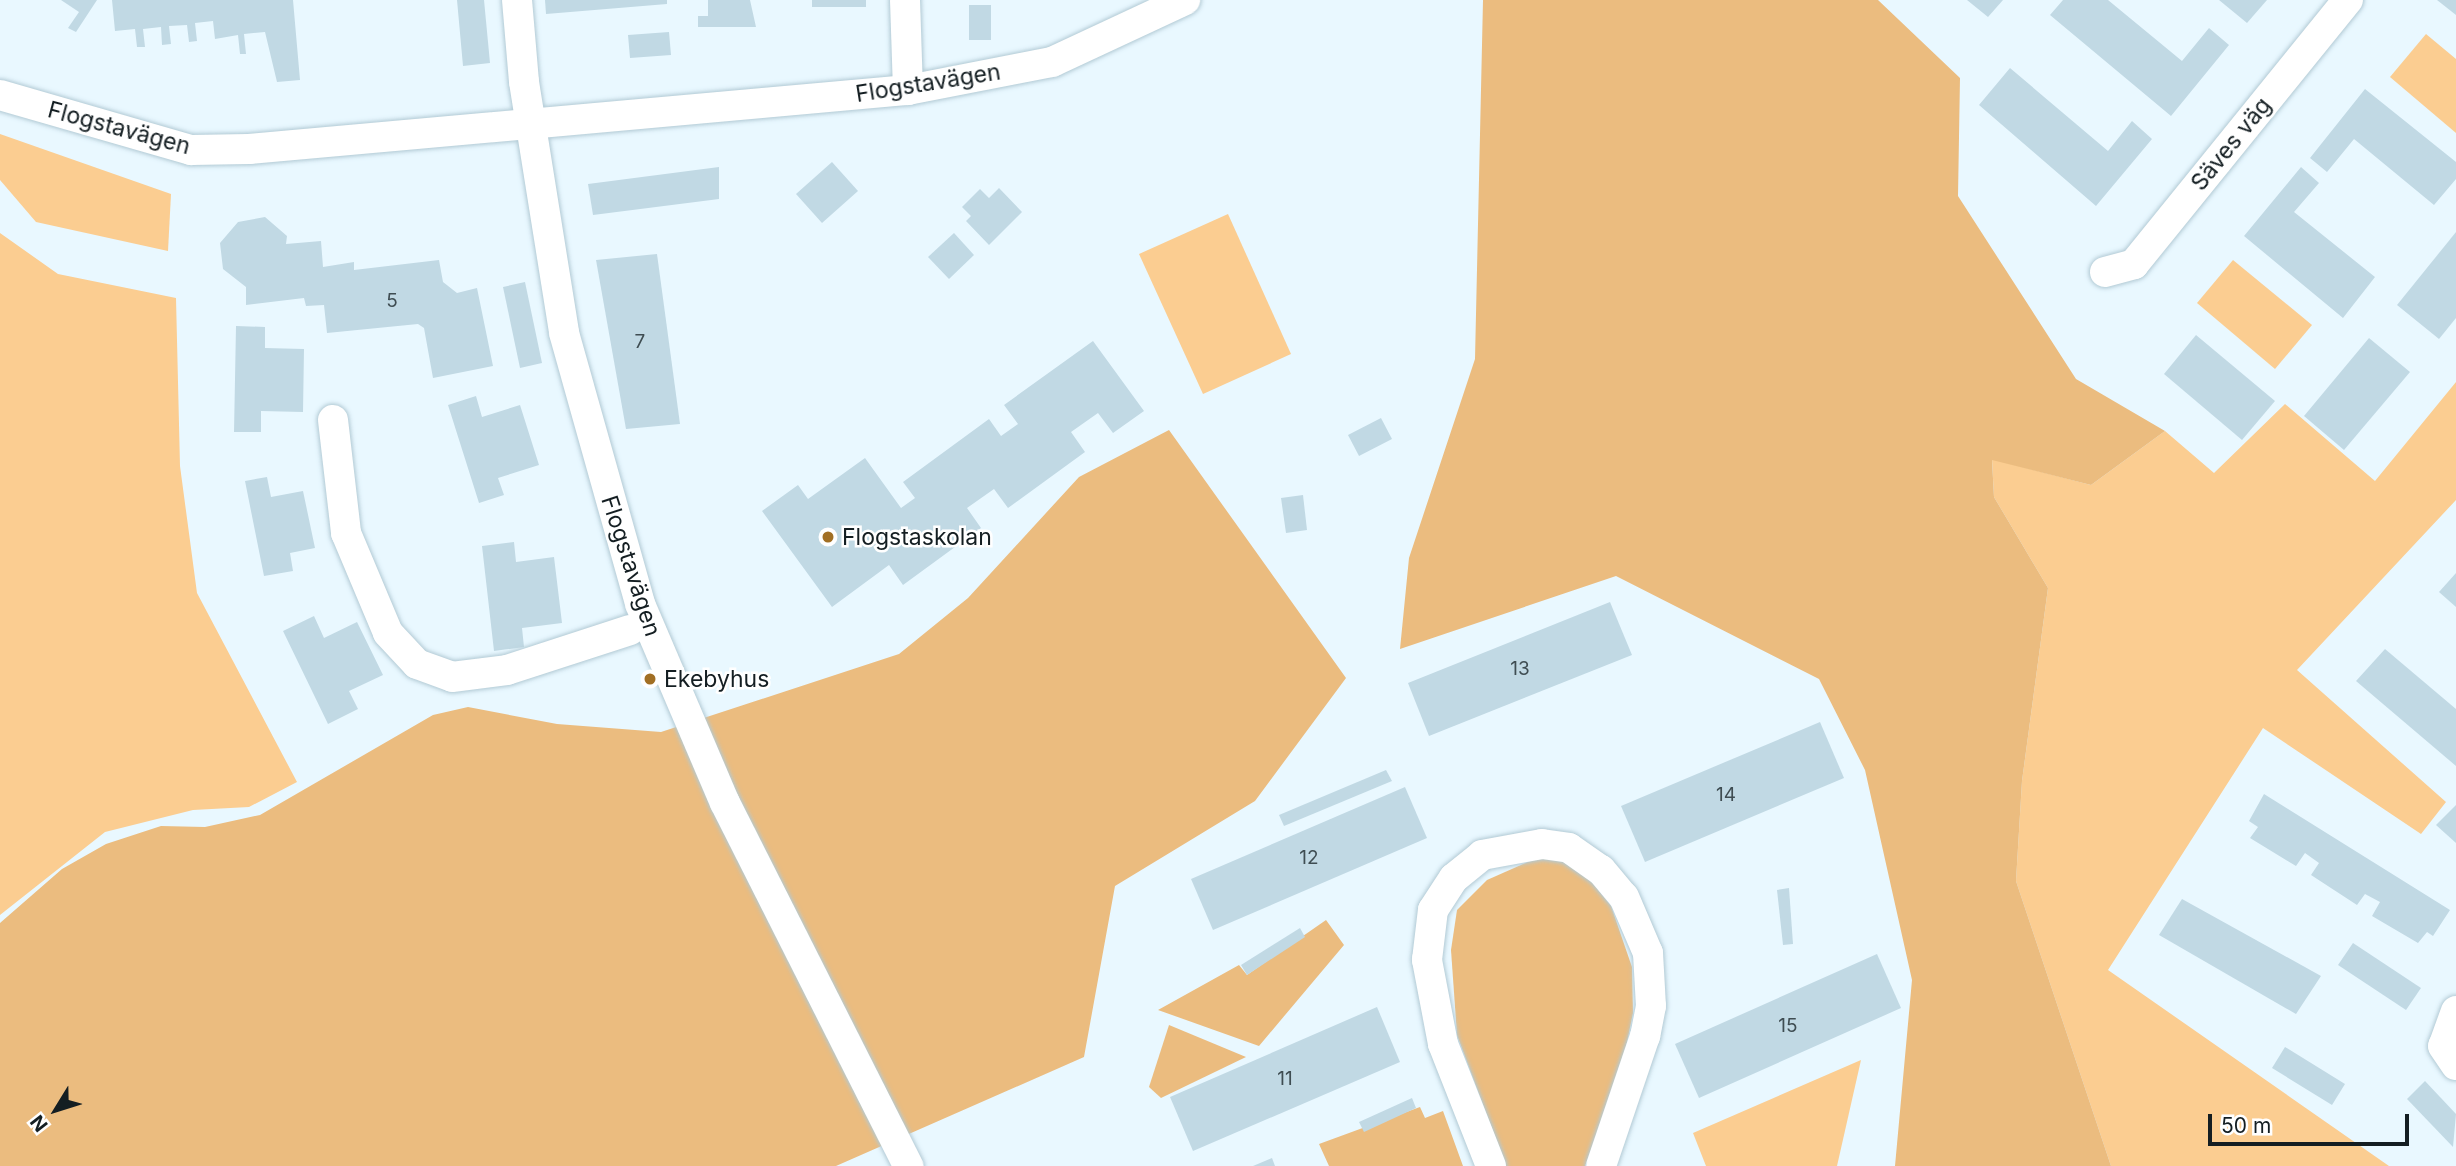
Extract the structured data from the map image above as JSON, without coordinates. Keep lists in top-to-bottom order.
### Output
{
  "streets": {
    "street": ["Flogstavägen", "Säves väg"]
  },
  "places": ["Flogstaskolan", "Ekebyhus"],
  "house_numbers": [
    "5",
    "7",
    "13",
    "14",
    "12",
    "15",
    "11"
  ],
  "scale_bar": "50 m",
  "north": "bottom left"
}
